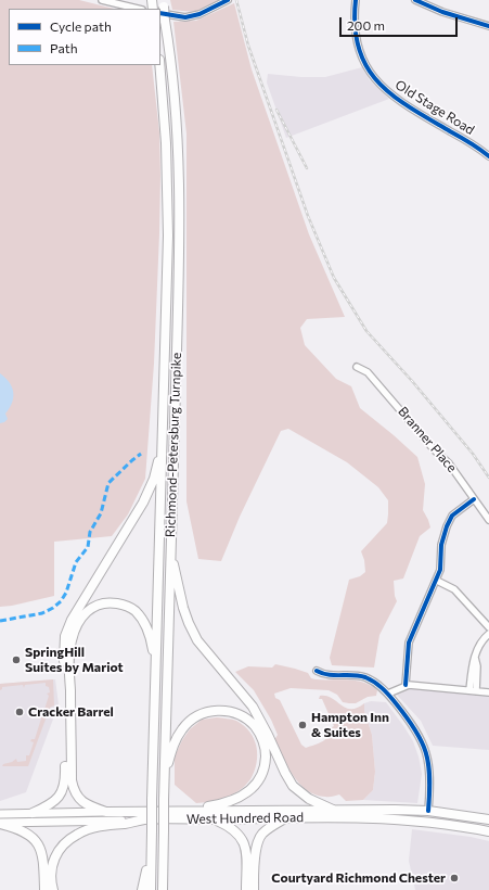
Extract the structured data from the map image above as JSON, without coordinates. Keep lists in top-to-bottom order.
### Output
{
  "streets": {
    "highway": ["Richmond-Petersburg Turnpike", "West Hundred Road"],
    "street": ["Old Stage Road", "Branner Place"]
  },
  "places": [
    "SpringHill Suites by Mariot",
    "Cracker Barrel",
    "Hampton Inn & Suites",
    "Courtyard Richmond Chester"
  ],
  "legend": ["Cycle path", "Path"],
  "scale_bar": "200 m"
}
